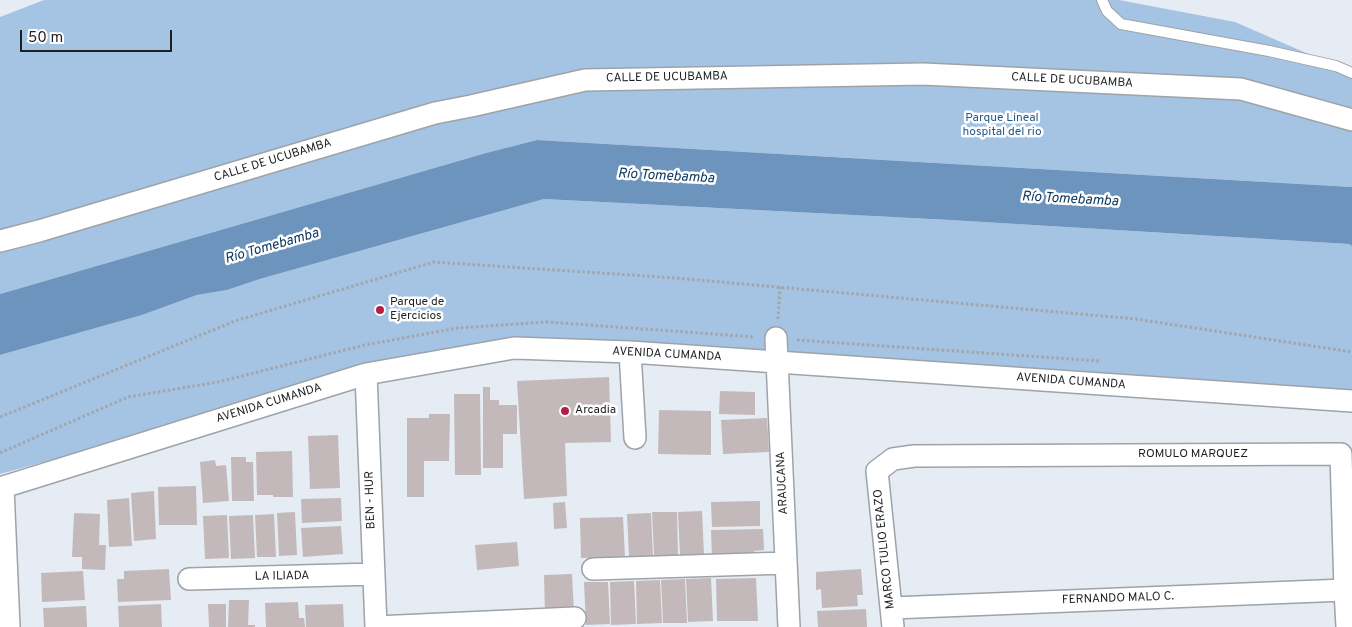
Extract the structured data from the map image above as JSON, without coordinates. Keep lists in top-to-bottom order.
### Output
{
  "streets": {
    "street": [
      "CALLE DE UCUBAMBA",
      "AVENIDA CUMANDA",
      "ROMULO MARQUEZ",
      "ARAUCANA",
      "BEN - HUR",
      "MARCO TULIO ERAZO",
      "LA ILIADA",
      "FERNANDO MALO C."
    ]
  },
  "crossings": [
    ["AVENIDA CUMANDA", "ARAUCANA"],
    ["AVENIDA CUMANDA", "BEN - HUR"],
    ["ROMULO MARQUEZ", "MARCO TULIO ERAZO"],
    ["ROMULO MARQUEZ", "FERNANDO MALO C."],
    ["BEN - HUR", "LA ILIADA"],
    ["MARCO TULIO ERAZO", "FERNANDO MALO C."]
  ],
  "water": ["Río Tomebamba"],
  "parks": ["Parque Lineal hospital del rio"],
  "places": ["Parque de Ejercicios", "Arcadia"],
  "scale_bar": "50 m"
}
